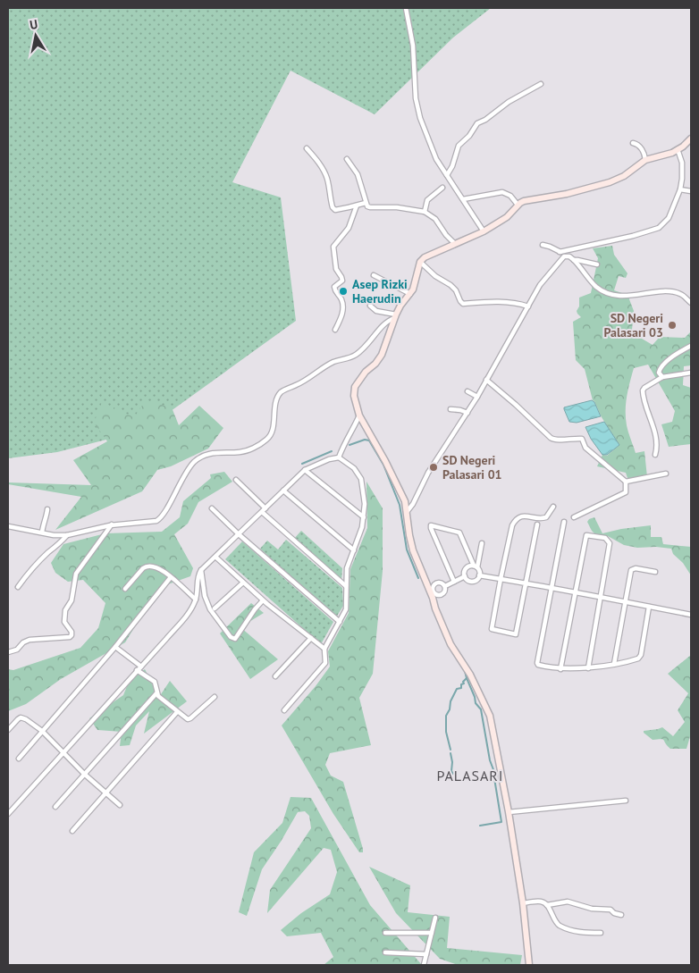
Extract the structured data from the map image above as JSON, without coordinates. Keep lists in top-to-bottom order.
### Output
{
  "districts": ["PALASARI"],
  "places": ["Asep Rizki Haerudin", "SD Negeri Palasari 03", "SD Negeri Palasari 01"],
  "north": "top"
}
